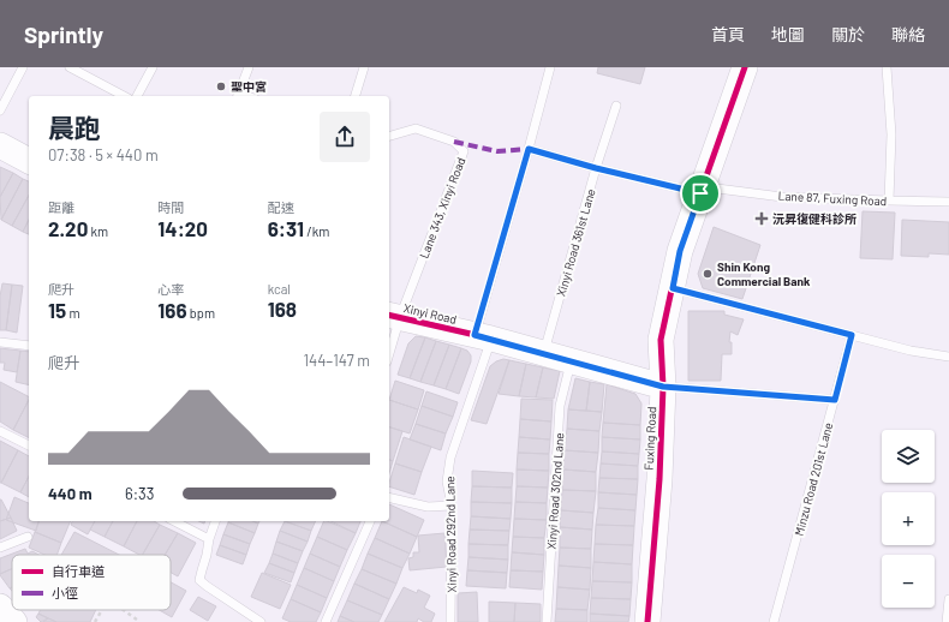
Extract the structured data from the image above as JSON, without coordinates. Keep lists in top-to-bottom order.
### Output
{
  "streets": {
    "street": ["Xinyi Road", "Fuxing Road"],
    "lane": [
      "Lane 87, Fuxing Road",
      "Lane 343, Xinyi Road",
      "Xinyi Road 361st Lane",
      "Minzu Road 201st Lane",
      "Xinyi Road 302nd Lane",
      "Xinyi Road 292nd Lane"
    ]
  },
  "crossings": [
    ["Lane 87, Fuxing Road", "Fuxing Road"],
    ["Lane 343, Xinyi Road", "Xinyi Road"],
    ["Xinyi Road 361st Lane", "Xinyi Road"],
    ["Xinyi Road", "Fuxing Road"],
    ["Xinyi Road", "Xinyi Road 302nd Lane"],
    ["Xinyi Road", "Xinyi Road 292nd Lane"]
  ],
  "places": {
    "other": ["聖中宮", "Shin Kong Commercial Bank"],
    "health": ["沅昇復健科診所"]
  },
  "legend": ["自行車道", "小徑"],
  "page": {
    "header": "Sprintly",
    "nav": [
      "首頁",
      "地圖",
      "關於",
      "聯絡"
    ],
    "heading": ["晨跑", "07:38 · 5 × 440 m"],
    "stats": [
      ["距離", "2.20 km"],
      ["時間", "14:20"],
      ["配速", "6:31 /km"],
      ["爬升", "15 m"],
      ["心率", "166 bpm"],
      ["kcal", "168"]
    ],
    "chart": ["爬升", "144–147 m"],
    "map_buttons": ["+", "−"],
    "list": [
      {
        "name": "440 m",
        "note": "6:33"
      }
    ]
  }
}
